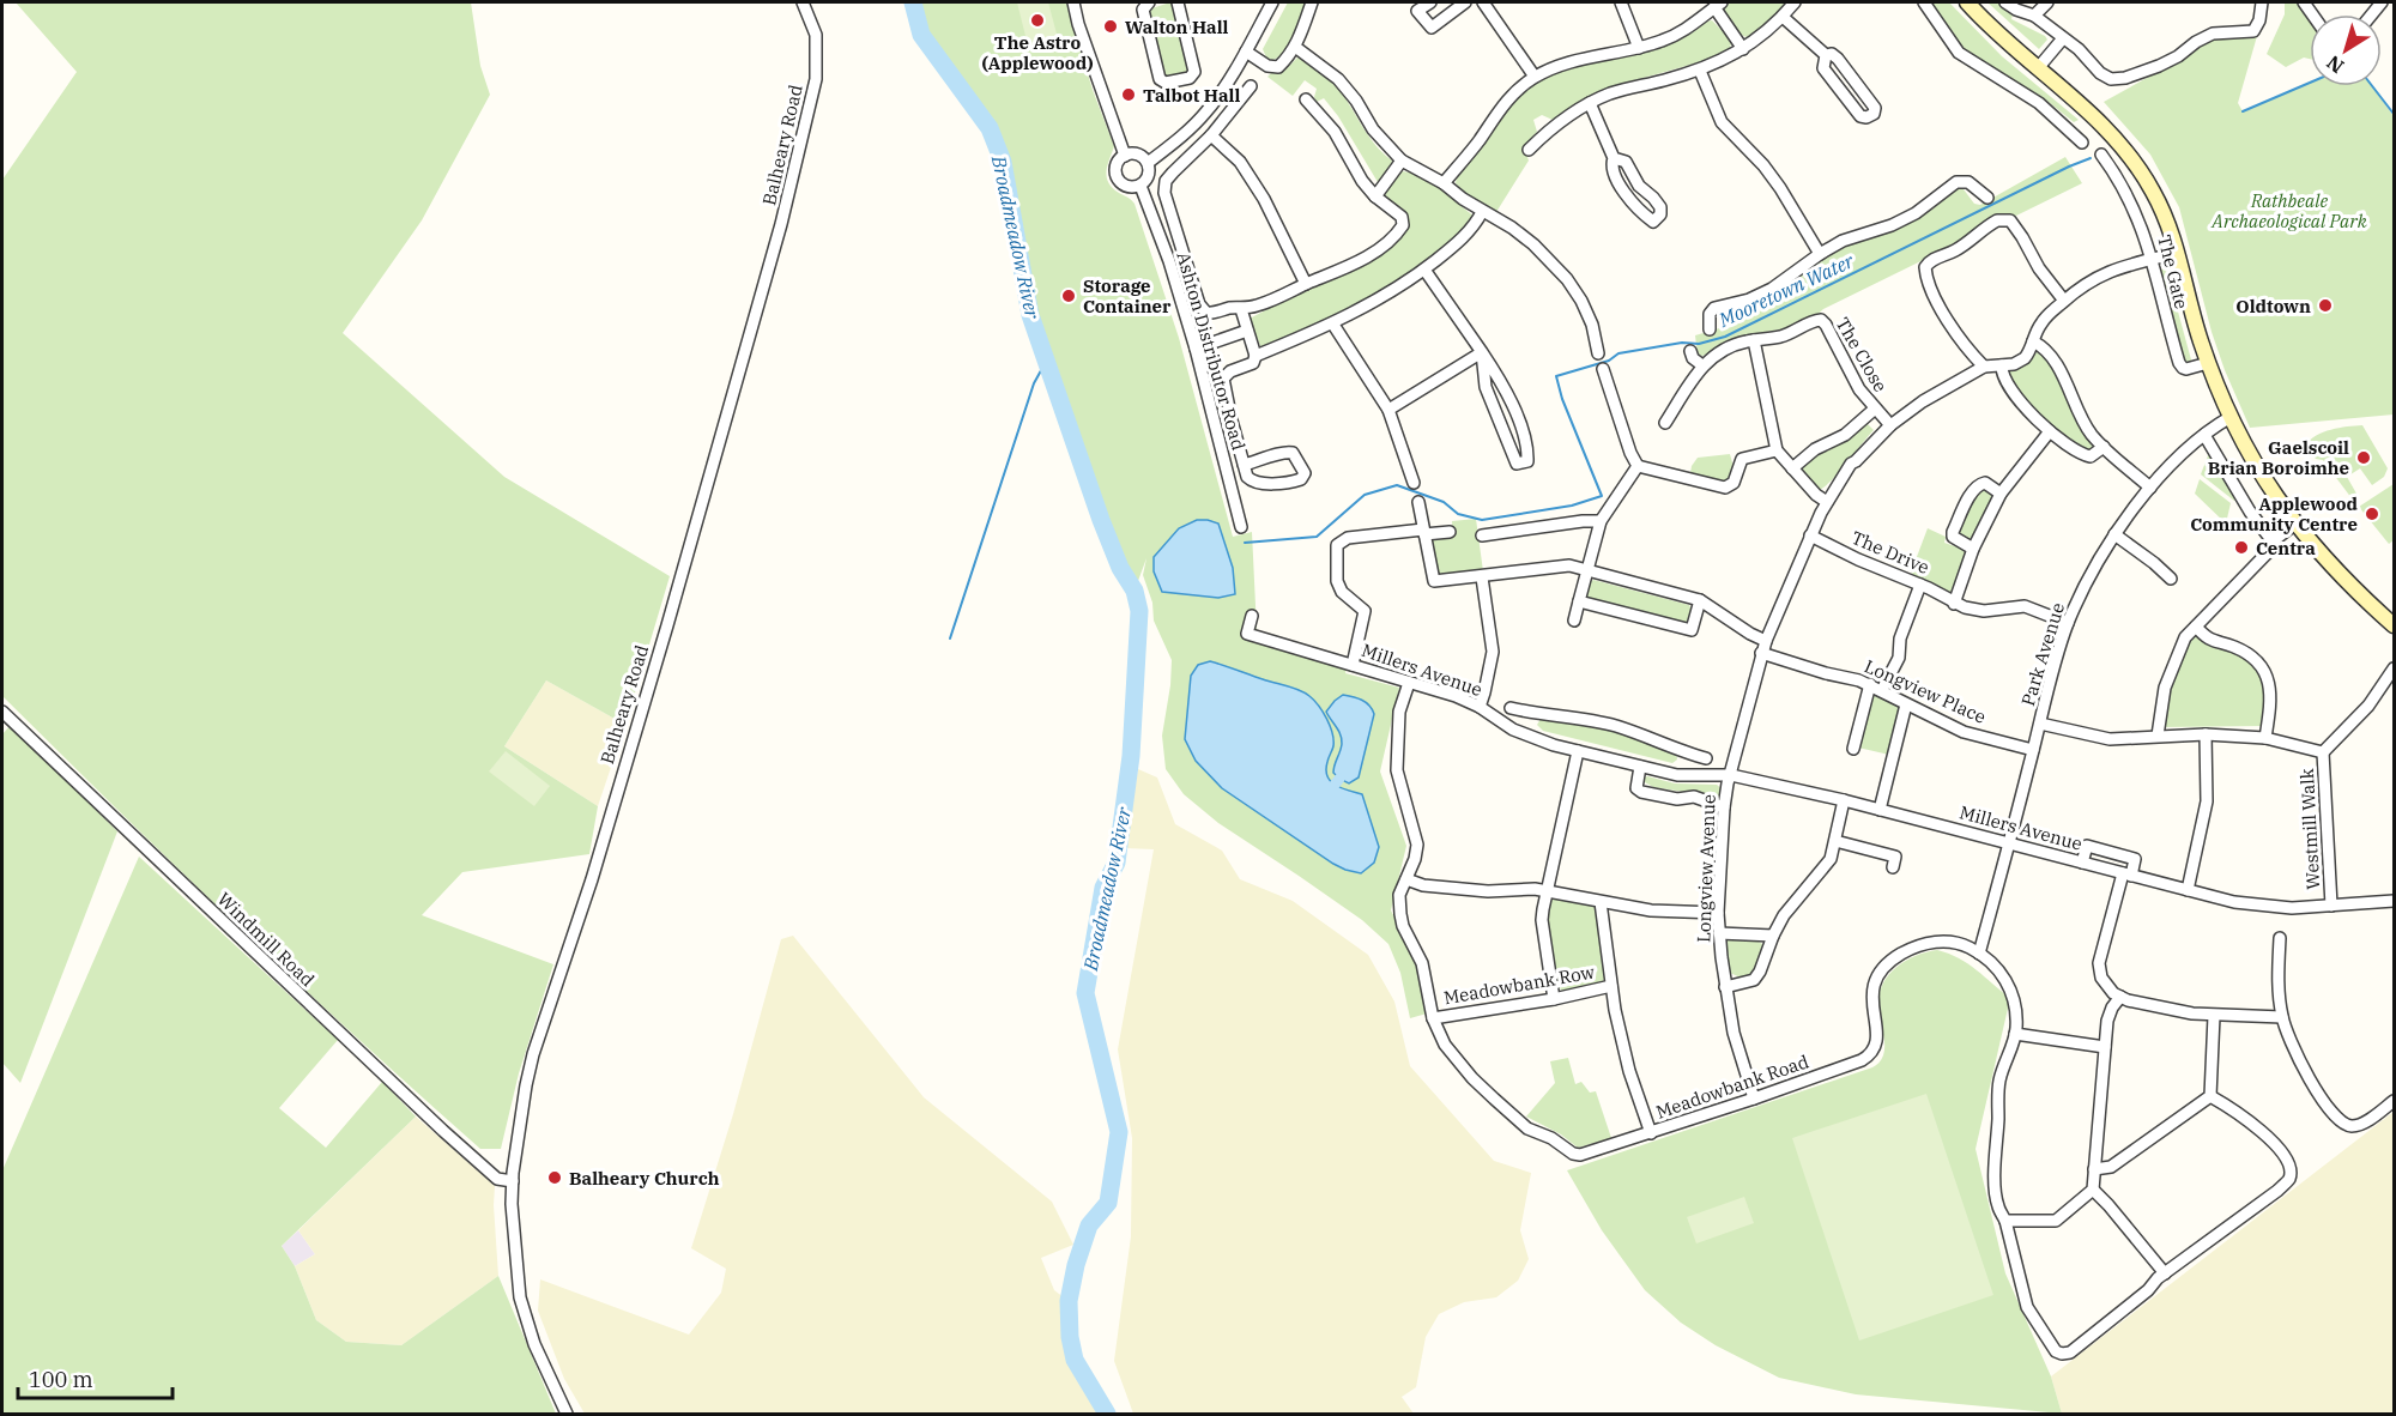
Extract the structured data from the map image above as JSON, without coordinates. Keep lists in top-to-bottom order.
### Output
{
  "streets": {
    "street": [
      "Balheary Road",
      "The Gate",
      "Ashton Distributor Road",
      "The Close",
      "The Drive",
      "Park Avenue",
      "Millers Avenue",
      "Longview Place",
      "Westmill Walk",
      "Longview Avenue",
      "Windmill Road",
      "Meadowbank Row",
      "Meadowbank Road"
    ]
  },
  "crossings": [
    ["Balheary Road", "Windmill Road"],
    ["The Drive", "Park Avenue"],
    ["The Drive", "Longview Avenue"],
    ["Park Avenue", "Millers Avenue"],
    ["Park Avenue", "Longview Place"],
    ["Park Avenue", "Meadowbank Road"],
    ["Millers Avenue", "Westmill Walk"],
    ["Millers Avenue", "Longview Avenue"],
    ["Millers Avenue", "Meadowbank Road"],
    ["Longview Place", "Longview Avenue"],
    ["Longview Avenue", "Meadowbank Road"],
    ["Meadowbank Row", "Meadowbank Road"]
  ],
  "water": ["Broadmeadow River", "Mooretown Water"],
  "parks": ["Rathbeale Archaeological Park"],
  "places": [
    "The Astro (Applewood)",
    "Walton Hall",
    "Talbot Hall",
    "Storage Container",
    "Oldtown",
    "Gaelscoil Brian Boroimhe",
    "Applewood Community Centre",
    "Centra",
    "Balheary Church"
  ],
  "scale_bar": "100 m",
  "north": "bottom left"
}
